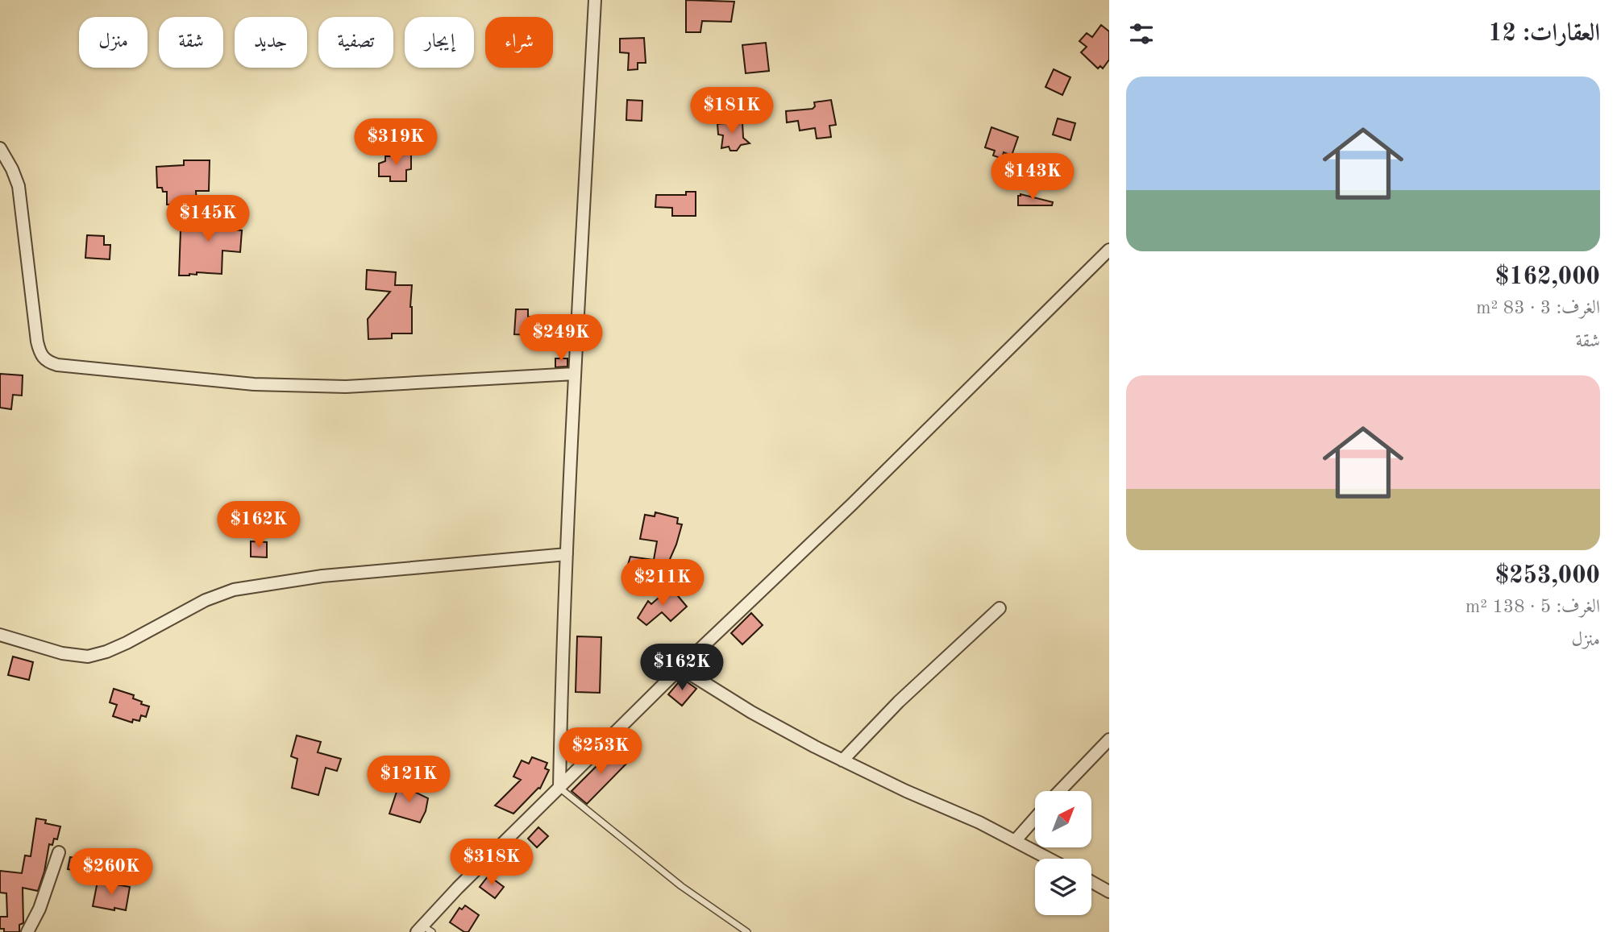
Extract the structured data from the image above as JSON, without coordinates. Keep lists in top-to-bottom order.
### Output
{
  "north": "top right",
  "page": {
    "heading": "العقارات: 12",
    "chip": [
      "شراء",
      "إيجار",
      "تصفية",
      "جديد",
      "شقة",
      "منزل"
    ],
    "list": [
      {
        "name": "$162,000",
        "note": "الغرف: 3 · 83 m² · شقة"
      },
      {
        "name": "$253,000",
        "note": "الغرف: 5 · 138 m² · منزل"
      }
    ],
    "price": [
      "$181K",
      "$319K",
      "$143K",
      "$145K",
      "$249K",
      "$162K",
      "$211K",
      "$162K",
      "$253K",
      "$121K",
      "$318K",
      "$260K"
    ]
  }
}
